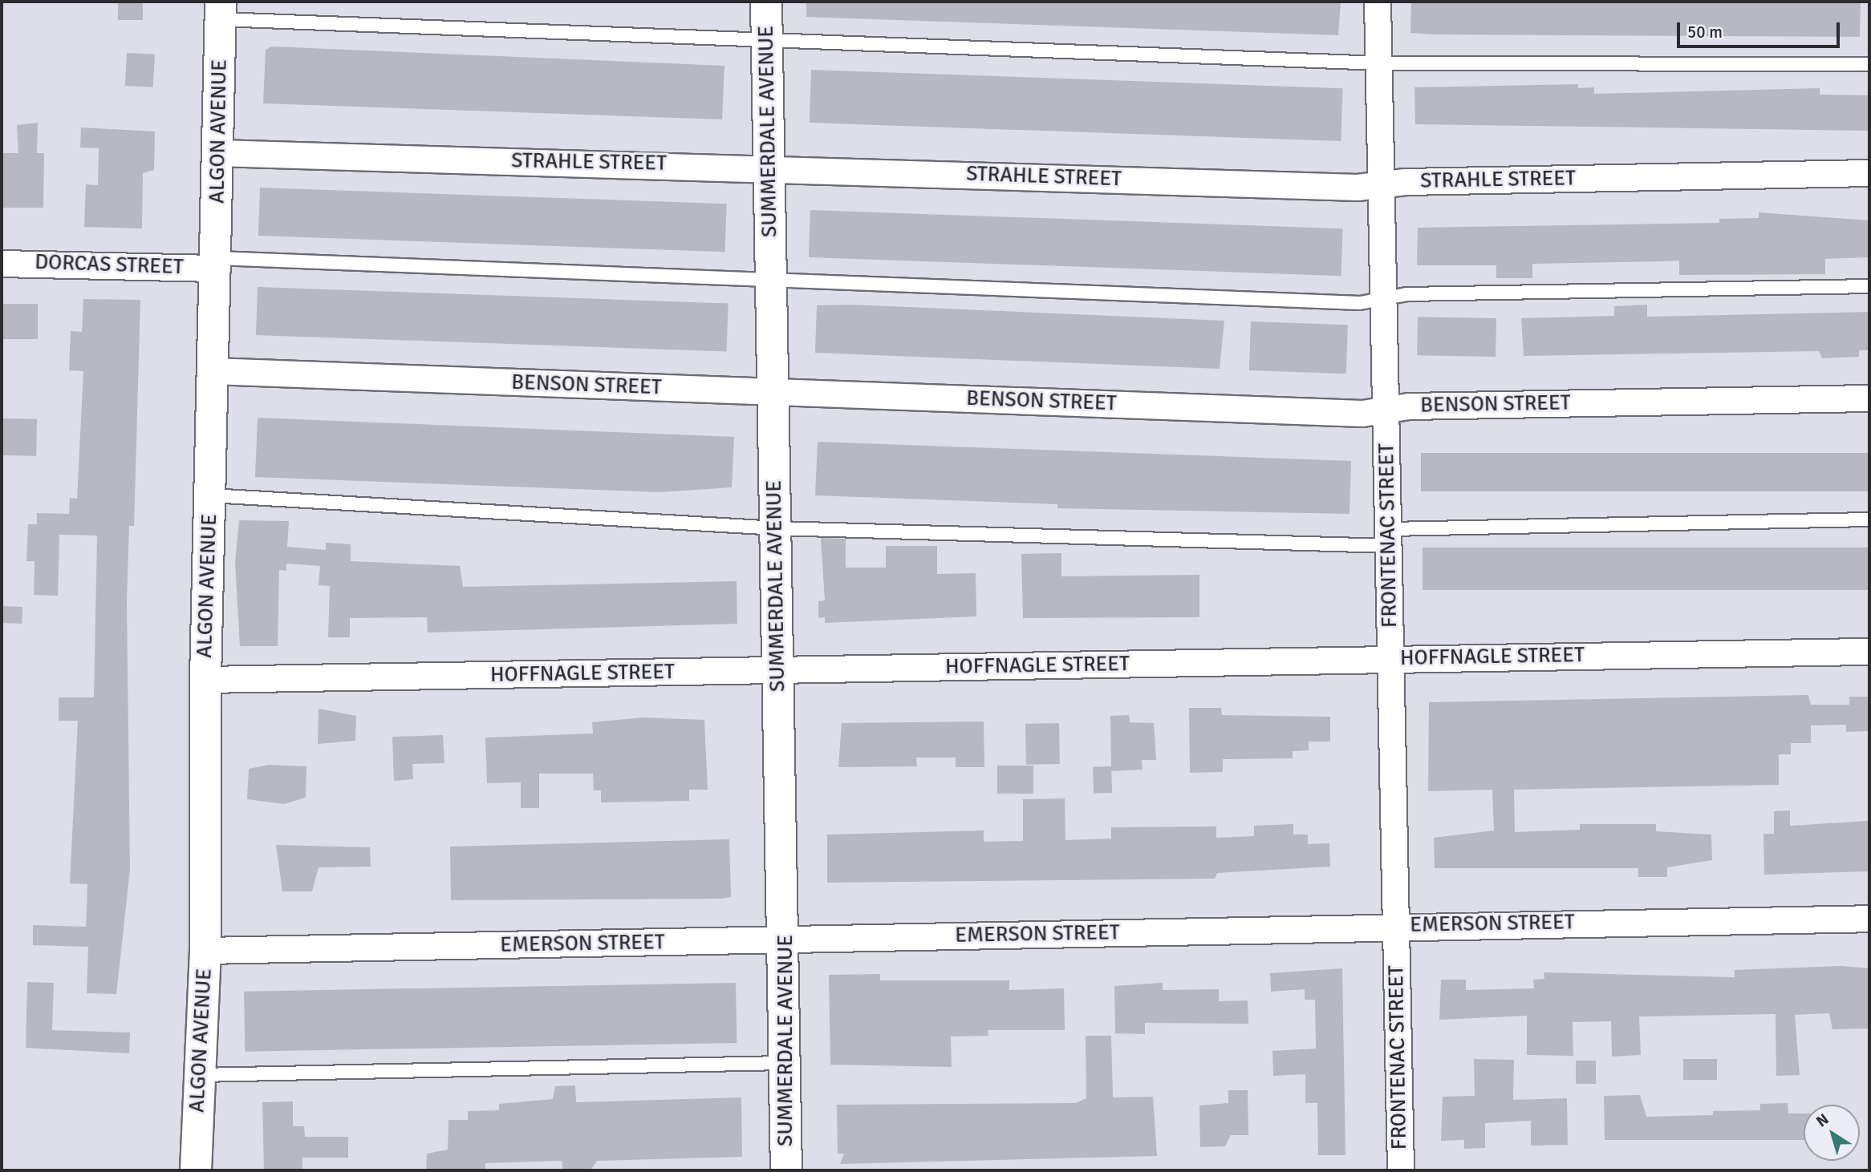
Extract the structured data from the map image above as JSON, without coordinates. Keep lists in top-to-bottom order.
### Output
{
  "streets": {
    "street": [
      "ALGON AVENUE",
      "SUMMERDALE AVENUE",
      "STRAHLE STREET",
      "DORCAS STREET",
      "BENSON STREET",
      "FRONTENAC STREET",
      "HOFFNAGLE STREET",
      "EMERSON STREET"
    ]
  },
  "crossings": [
    ["ALGON AVENUE", "STRAHLE STREET"],
    ["ALGON AVENUE", "DORCAS STREET"],
    ["ALGON AVENUE", "BENSON STREET"],
    ["ALGON AVENUE", "HOFFNAGLE STREET"],
    ["ALGON AVENUE", "EMERSON STREET"],
    ["SUMMERDALE AVENUE", "STRAHLE STREET"],
    ["SUMMERDALE AVENUE", "BENSON STREET"],
    ["SUMMERDALE AVENUE", "HOFFNAGLE STREET"],
    ["SUMMERDALE AVENUE", "EMERSON STREET"],
    ["STRAHLE STREET", "FRONTENAC STREET"],
    ["BENSON STREET", "FRONTENAC STREET"],
    ["FRONTENAC STREET", "HOFFNAGLE STREET"],
    ["FRONTENAC STREET", "EMERSON STREET"]
  ],
  "scale_bar": "50 m",
  "north": "top left"
}
